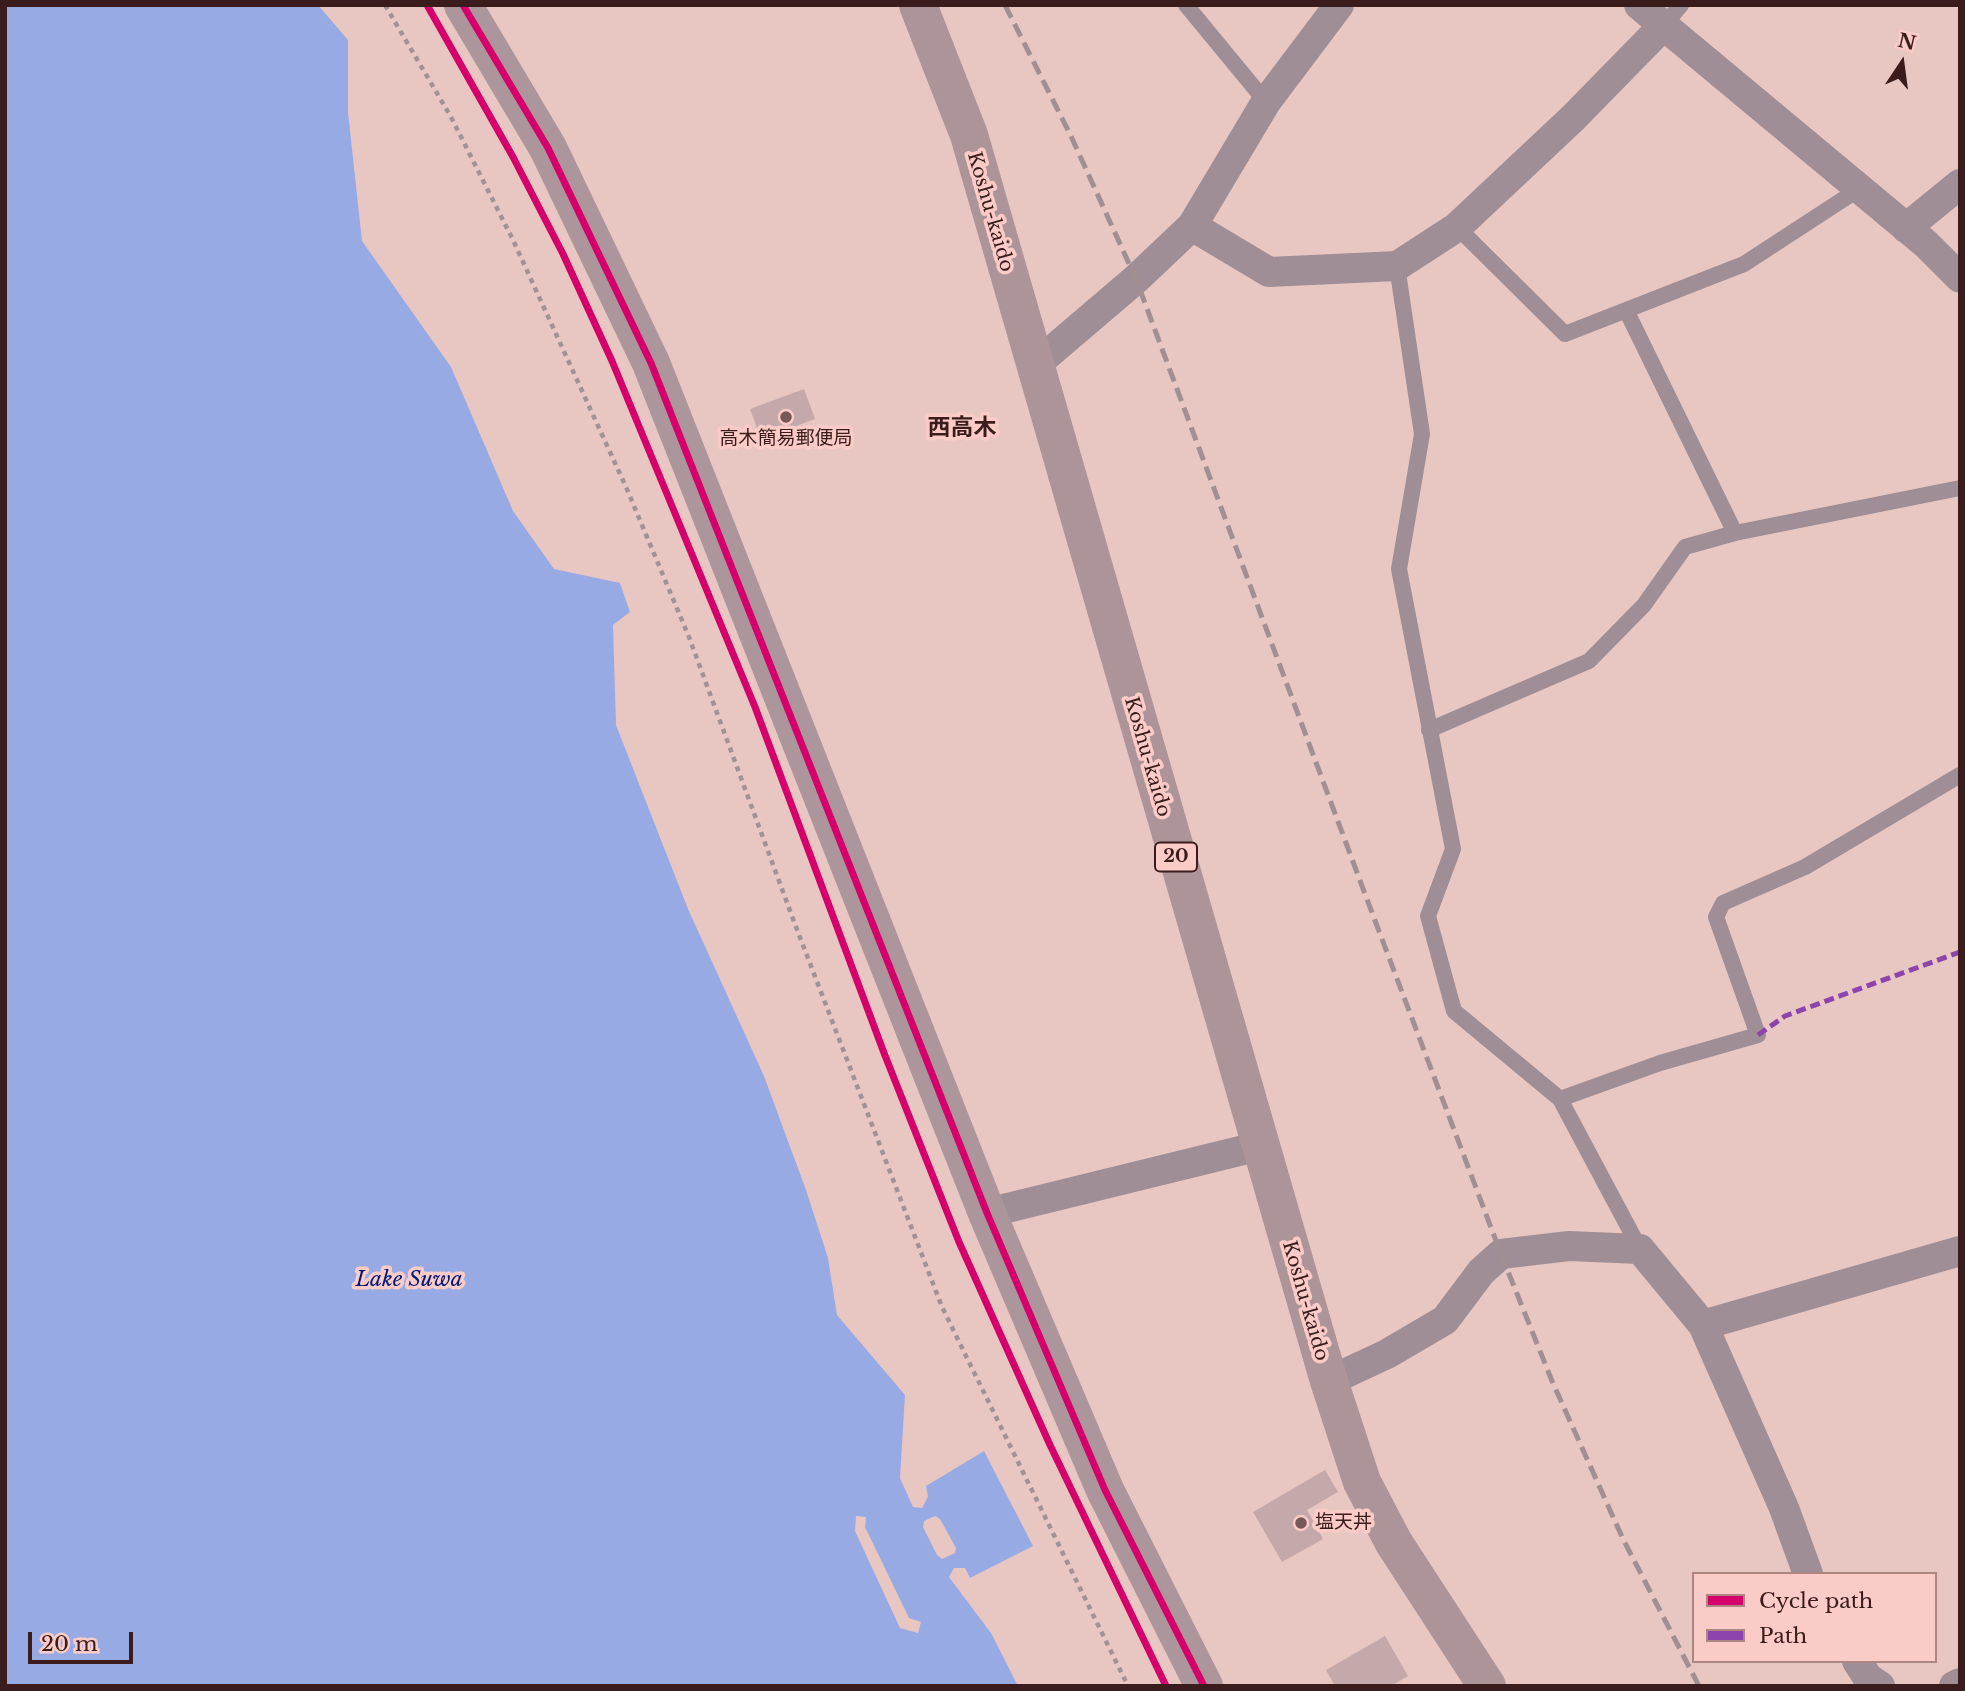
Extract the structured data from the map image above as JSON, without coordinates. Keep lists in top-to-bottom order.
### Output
{
  "streets": {
    "highway": ["Koshu-kaido", "20"]
  },
  "districts": ["西高木"],
  "water": ["Lake Suwa"],
  "places": ["高木簡易郵便局", "塩天丼"],
  "legend": ["Cycle path", "Path"],
  "scale_bar": "20 m",
  "north": "top"
}
